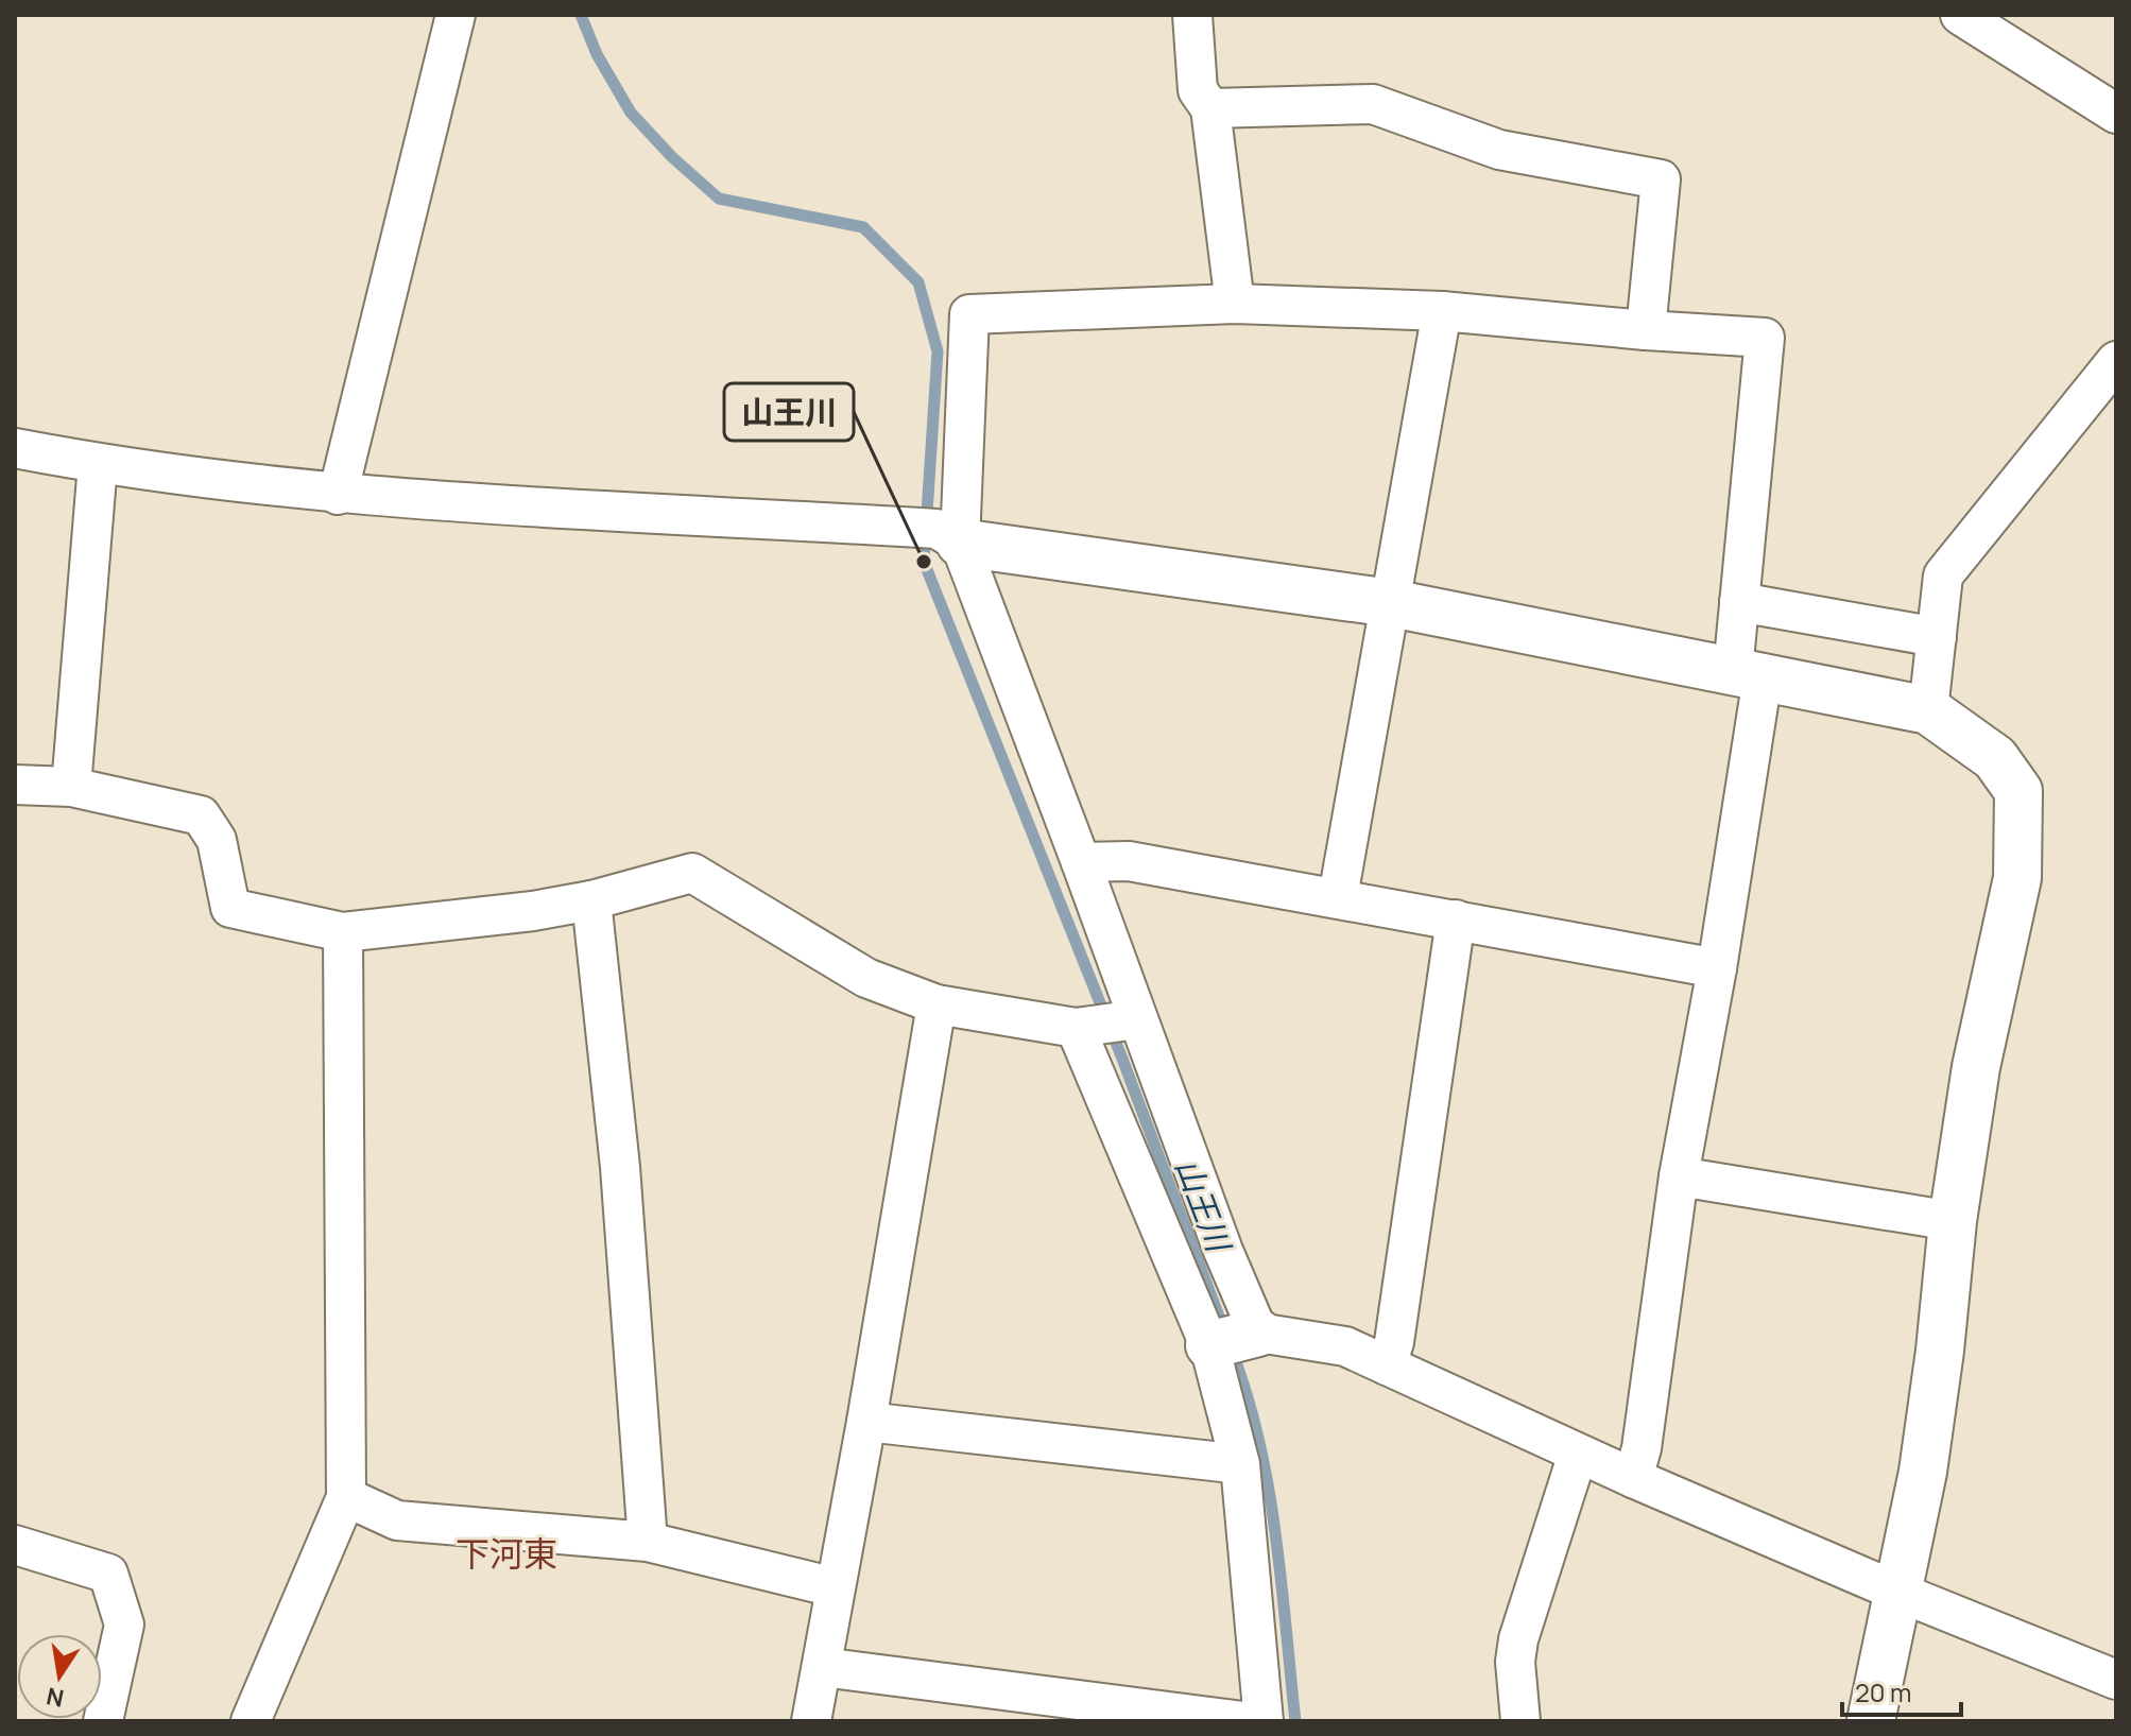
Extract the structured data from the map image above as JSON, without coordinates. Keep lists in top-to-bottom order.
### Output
{
  "districts": ["下河東"],
  "water": ["山王川"],
  "places": ["山王川"],
  "scale_bar": "20 m",
  "north": "bottom"
}
